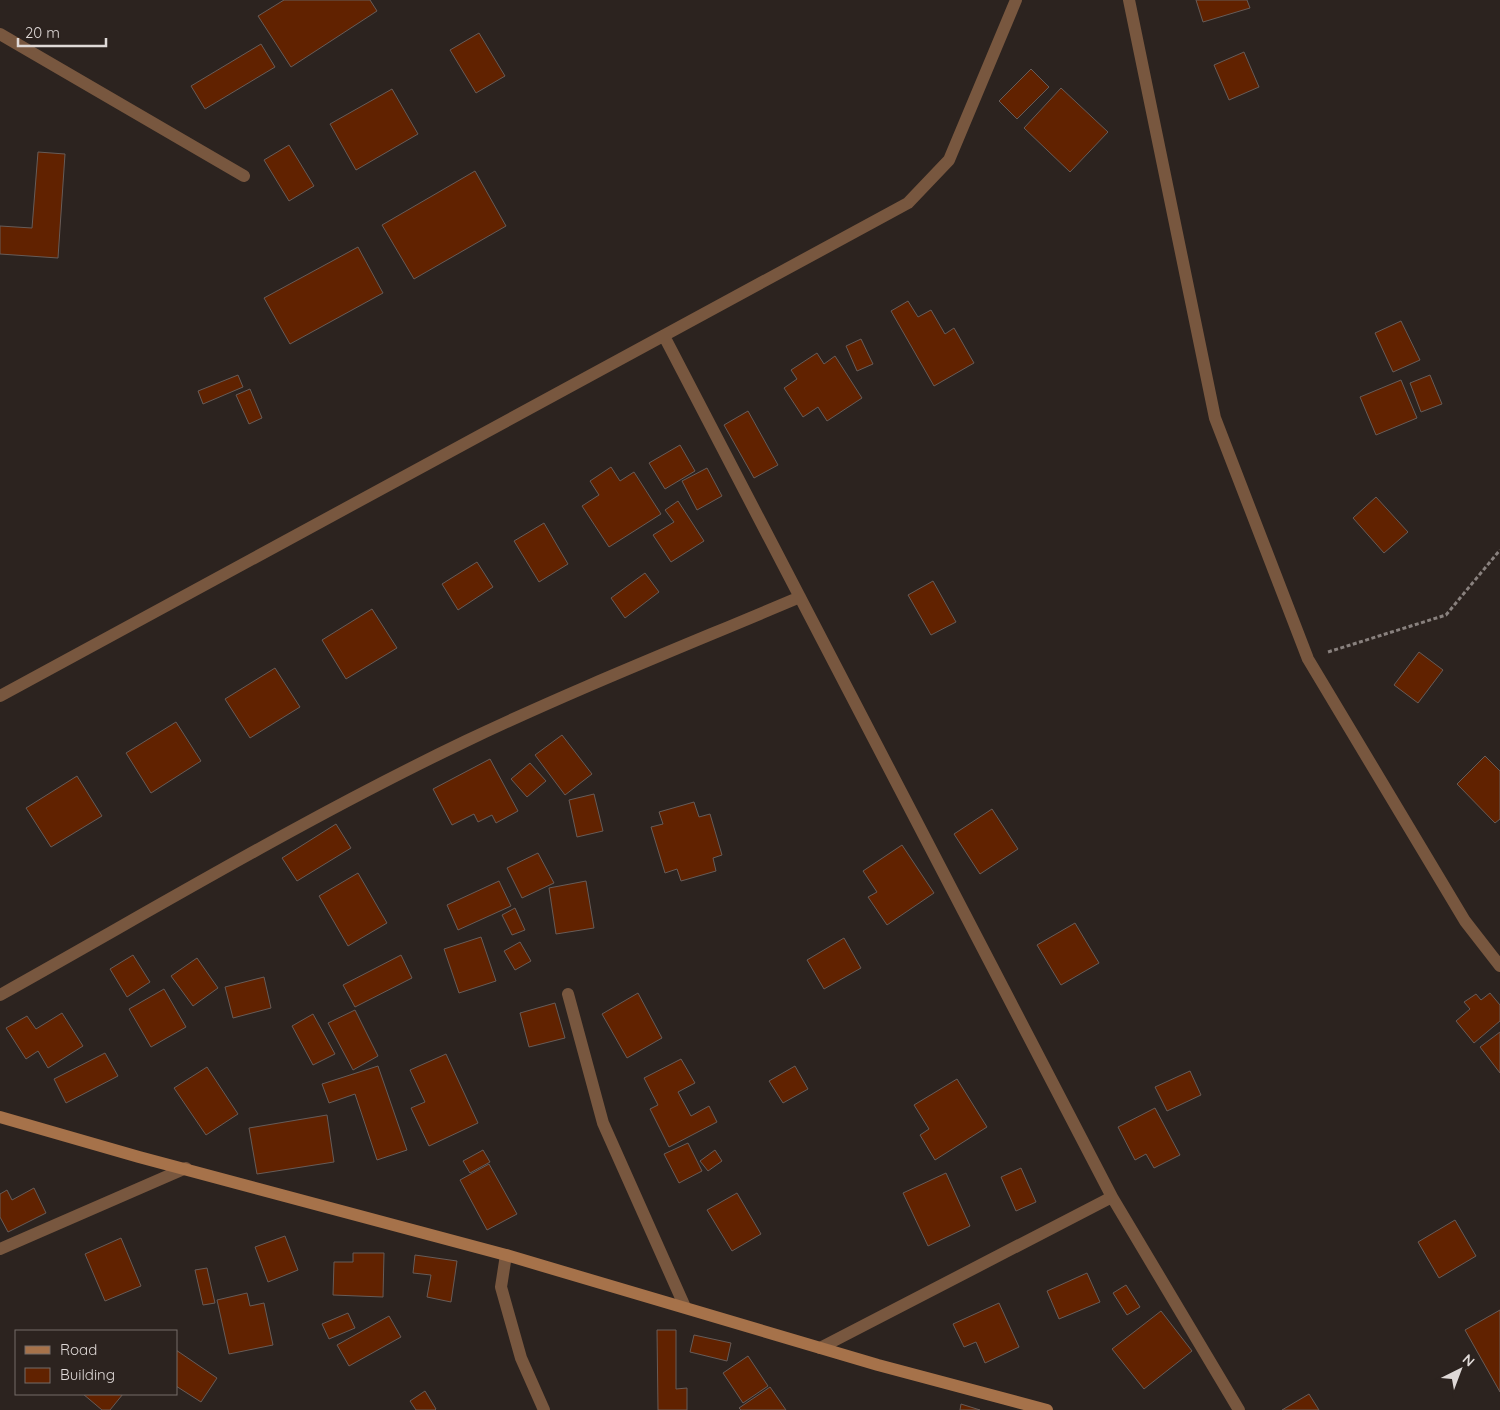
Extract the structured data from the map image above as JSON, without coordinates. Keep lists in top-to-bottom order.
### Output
{
  "legend": ["Road", "Building"],
  "scale_bar": "20 m",
  "north": "top right"
}
